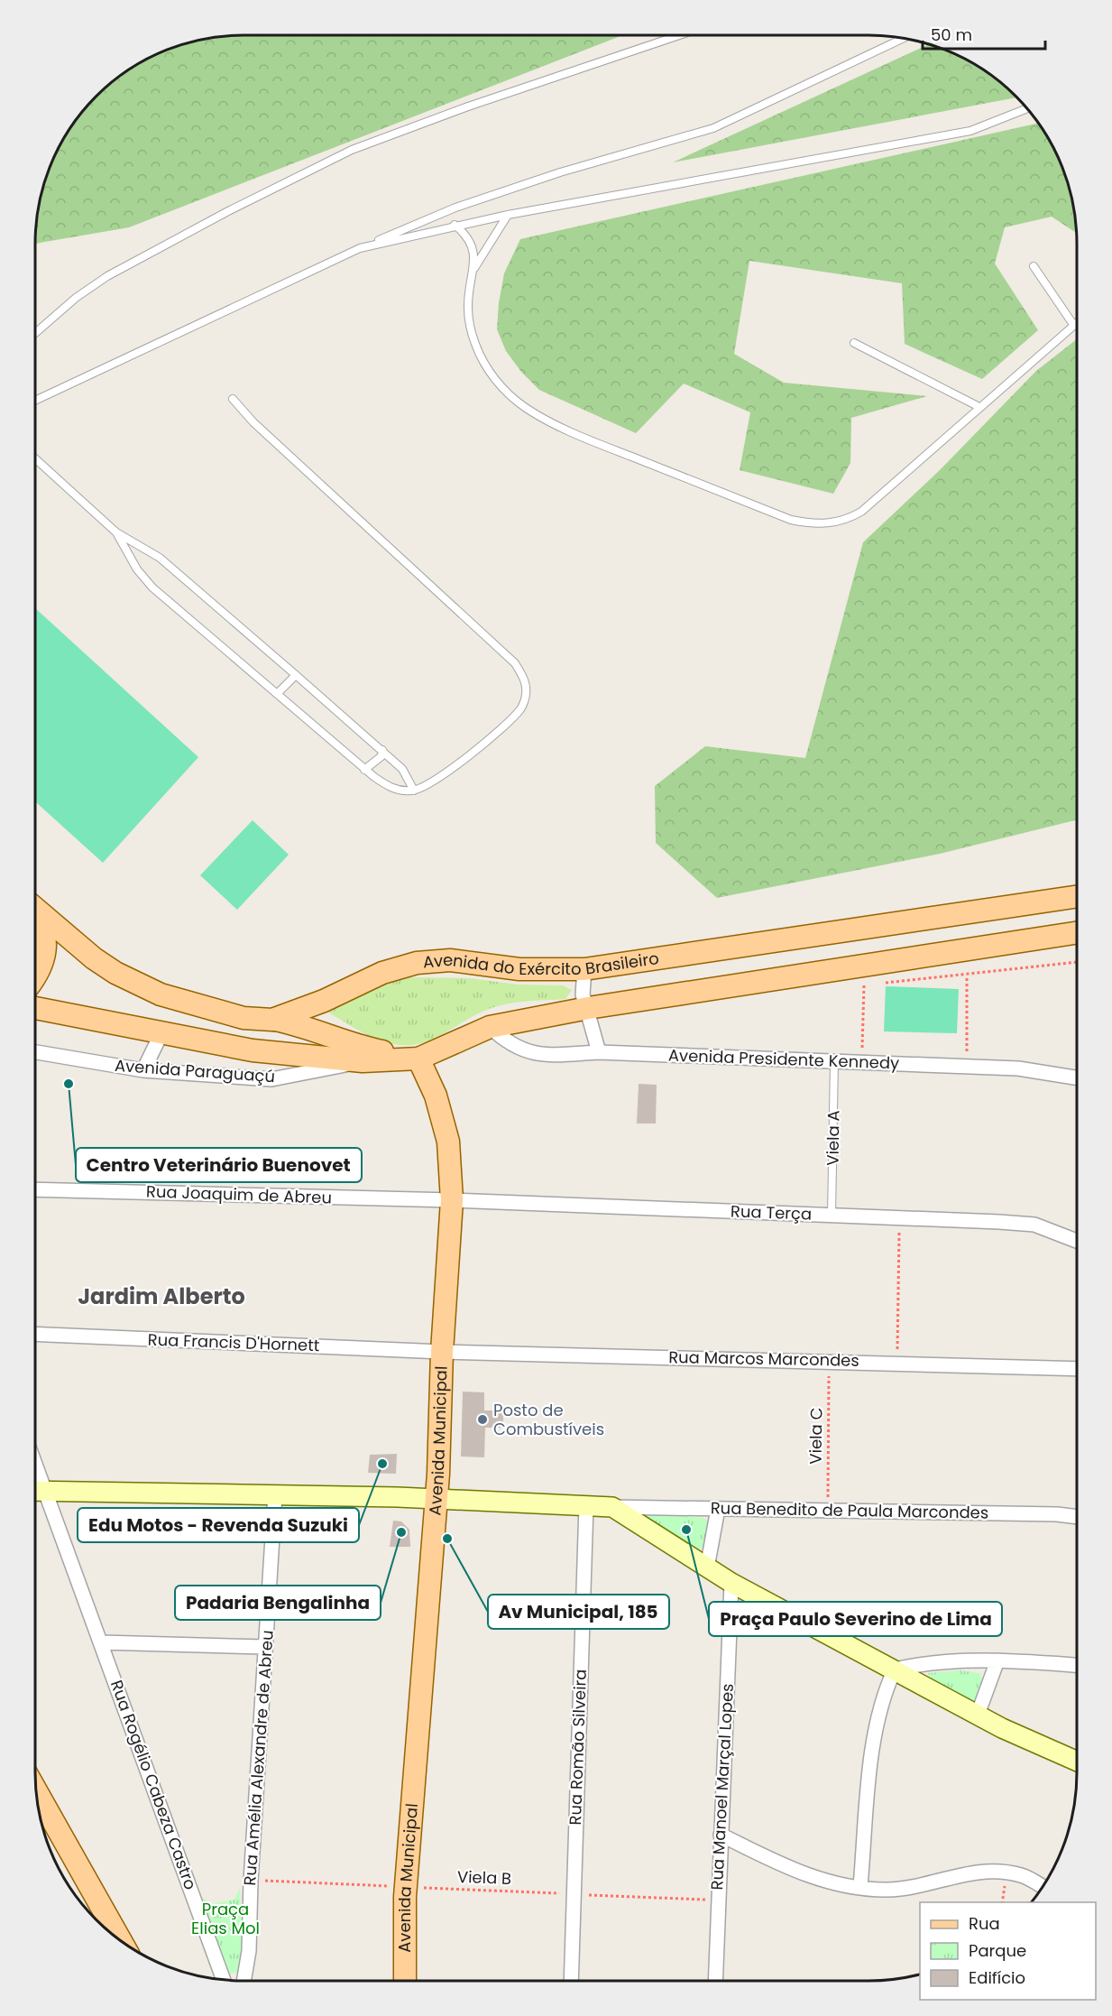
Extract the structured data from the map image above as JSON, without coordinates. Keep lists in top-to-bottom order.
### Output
{
  "streets": {
    "main road": ["Avenida do Exército Brasileiro", "Avenida Municipal"],
    "street": [
      "Avenida Presidente Kennedy",
      "Avenida Paraguaçú",
      "Rua Joaquim de Abreu",
      "Rua Terça",
      "Rua Francis D'Hornett",
      "Rua Marcos Marcondes",
      "Rua Benedito de Paula Marcondes",
      "Rua Romão Silveira",
      "Rua Amélia Alexandre de Abreu",
      "Rua Rogélio Cabeza Castro",
      "Rua Manoel Marçal Lopes"
    ],
    "lane": ["Viela A"],
    "path": ["Viela C", "Viela B"]
  },
  "crossings": [
    ["Avenida Presidente Kennedy", "Viela A"],
    ["Viela A", "Rua Terça"],
    ["Rua Joaquim de Abreu", "Rua Terça"],
    ["Rua Joaquim de Abreu", "Avenida Municipal"],
    ["Rua Terça", "Avenida Municipal"],
    ["Rua Francis D'Hornett", "Rua Marcos Marcondes"],
    ["Rua Francis D'Hornett", "Avenida Municipal"],
    ["Rua Marcos Marcondes", "Viela C"],
    ["Rua Marcos Marcondes", "Avenida Municipal"],
    ["Viela C", "Rua Benedito de Paula Marcondes"],
    ["Avenida Municipal", "Viela B"],
    ["Rua Romão Silveira", "Viela B"],
    ["Rua Amélia Alexandre de Abreu", "Viela B"],
    ["Rua Manoel Marçal Lopes", "Viela B"]
  ],
  "districts": ["Jardim Alberto"],
  "parks": ["Praça Elias Mol"],
  "places": [
    "Centro Veterinário Buenovet",
    "Posto de Combustíveis",
    "Edu Motos - Revenda Suzuki",
    "Praça Paulo Severino de Lima",
    "Padaria Bengalinha",
    "Av Municipal, 185"
  ],
  "legend": ["Rua", "Parque", "Edifício"],
  "scale_bar": "50 m"
}
